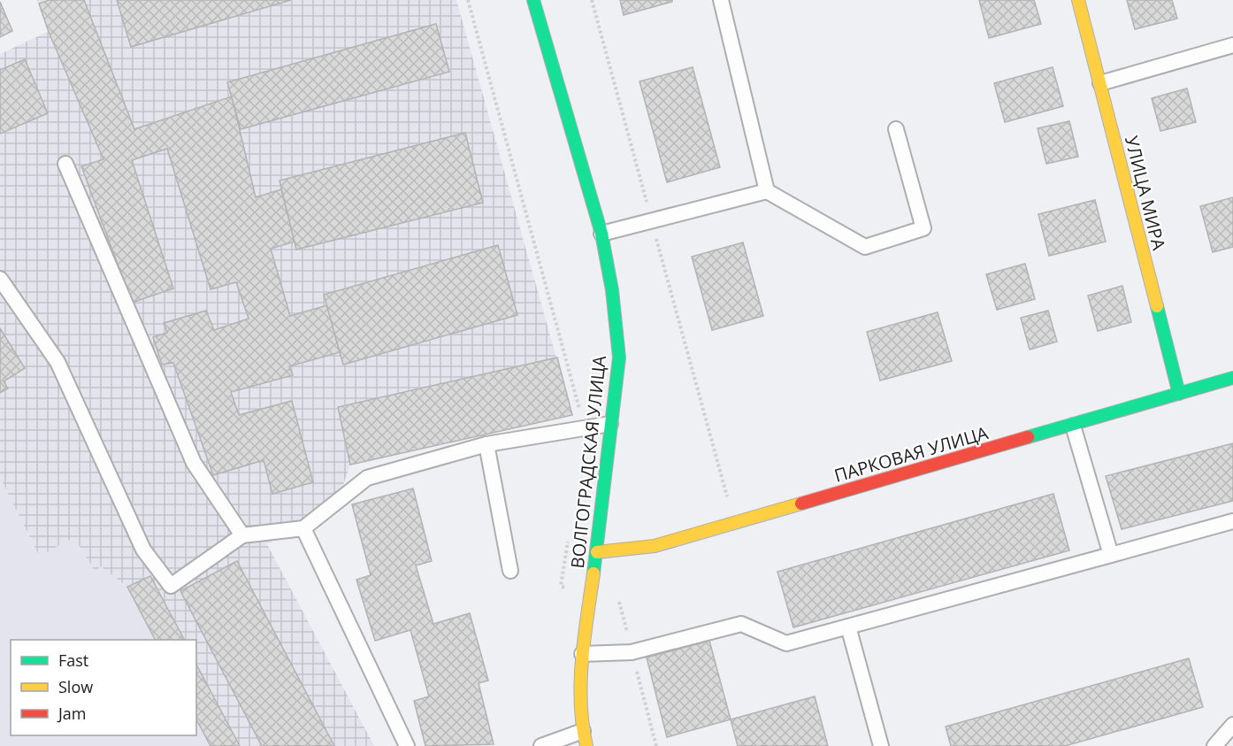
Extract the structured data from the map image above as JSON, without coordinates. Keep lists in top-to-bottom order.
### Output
{
  "streets": {
    "street": ["УЛИЦА МИРА", "ПАРКОВАЯ УЛИЦА", "ВОЛГОГРАДСКАЯ УЛИЦА"]
  },
  "crossings": [
    ["УЛИЦА МИРА", "ПАРКОВАЯ УЛИЦА"],
    ["ПАРКОВАЯ УЛИЦА", "ВОЛГОГРАДСКАЯ УЛИЦА"]
  ],
  "legend": ["Fast", "Slow", "Jam"]
}
